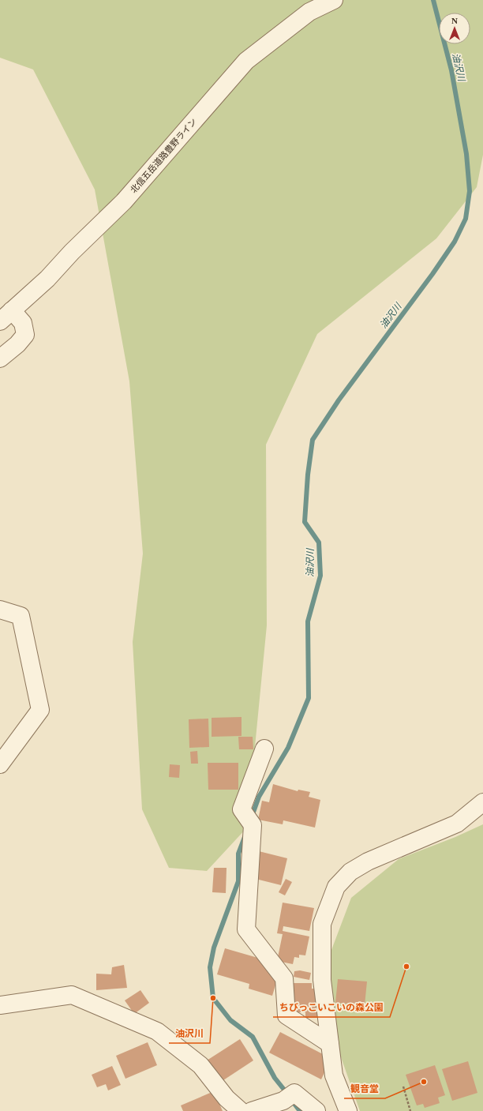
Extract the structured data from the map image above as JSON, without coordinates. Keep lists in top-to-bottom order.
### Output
{
  "streets": {
    "street": ["北信五岳道路豊野ライン"]
  },
  "water": ["油沢川"],
  "places": ["ちびっこいこいの森公園", "油沢川", "観音堂"],
  "north": "top"
}
